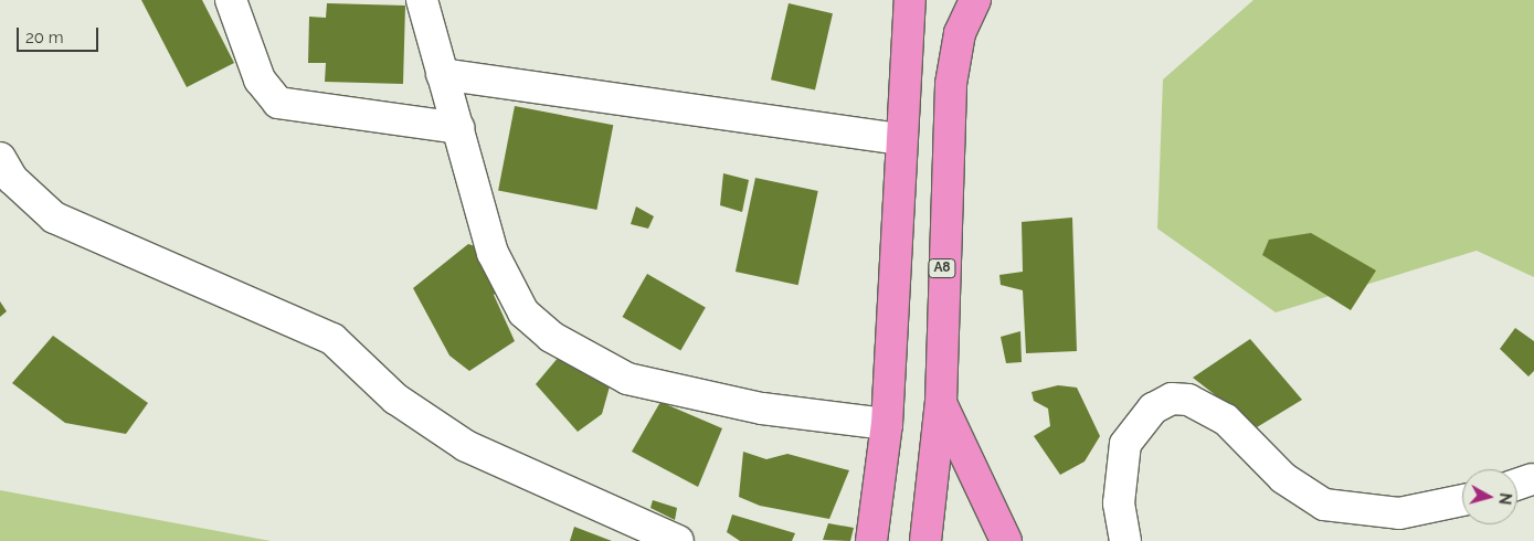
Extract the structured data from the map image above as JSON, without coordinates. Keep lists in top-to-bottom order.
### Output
{
  "streets": {
    "highway": ["A8"]
  },
  "scale_bar": "20 m",
  "north": "right"
}
